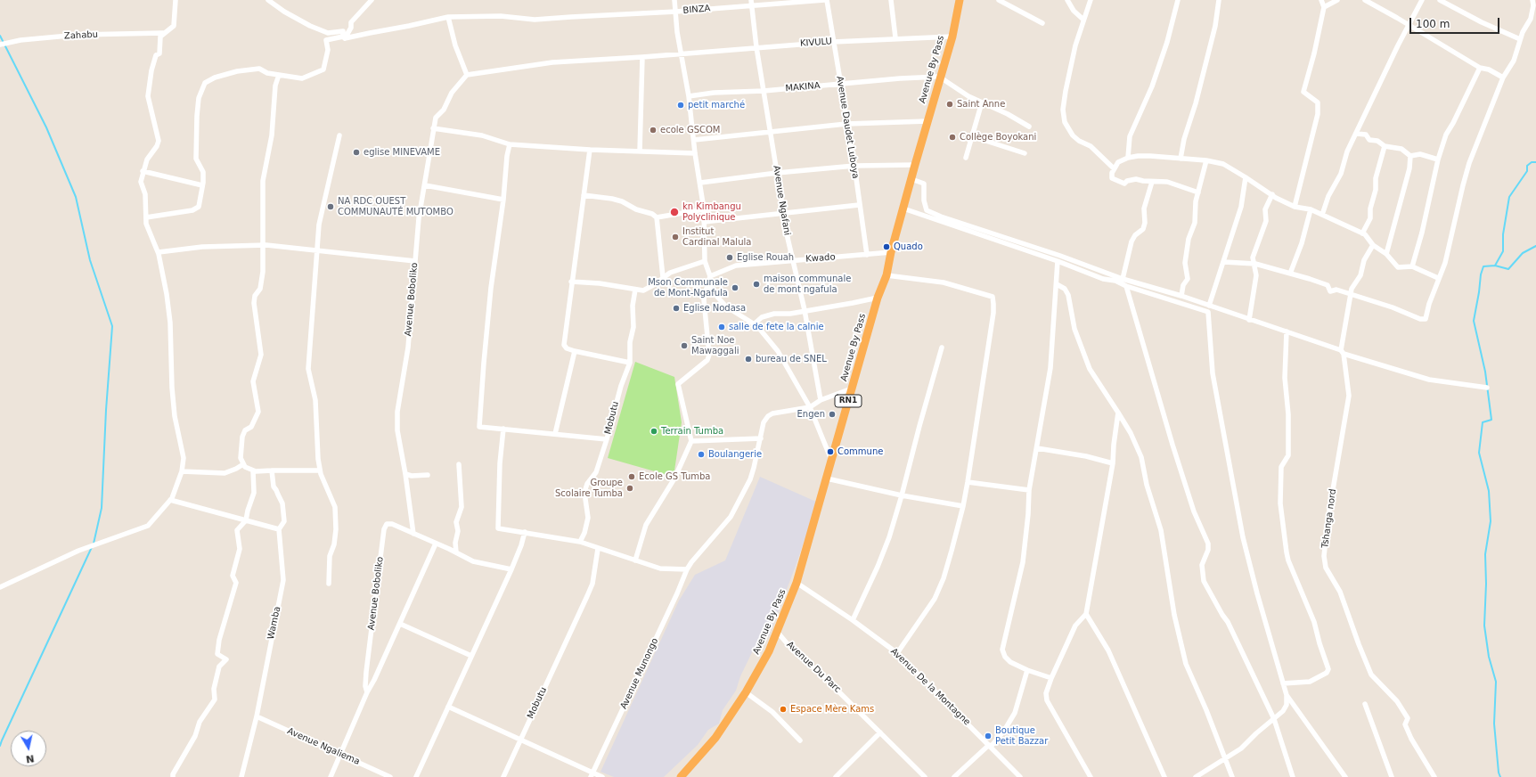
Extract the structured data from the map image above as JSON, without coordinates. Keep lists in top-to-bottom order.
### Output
{
  "streets": {
    "highway": ["Avenue By Pass", "RN1"],
    "street": [
      "BINZA",
      "Zahabu",
      "KIVULU",
      "MAKINA",
      "Avenue Daudet Luboya",
      "Avenue Ngafani",
      "Kwado",
      "Avenue Boboliko",
      "Mobutu",
      "Tshanga nord",
      "Wamba",
      "Avenue Du Parc",
      "Avenue Munongo",
      "Avenue De la Montagne",
      "Avenue Ngaliema"
    ]
  },
  "crossings": [
    ["BINZA", "Avenue Daudet Luboya"],
    ["BINZA", "Avenue Ngafani"],
    ["KIVULU", "Avenue By Pass"],
    ["KIVULU", "Avenue Daudet Luboya"],
    ["KIVULU", "Avenue Ngafani"],
    ["KIVULU", "Avenue Boboliko"],
    ["Avenue By Pass", "MAKINA"],
    ["Avenue By Pass", "Kwado"],
    ["Avenue By Pass", "Avenue Du Parc"],
    ["Avenue By Pass", "Avenue De la Montagne"],
    ["MAKINA", "Avenue Daudet Luboya"],
    ["MAKINA", "Avenue Ngafani"],
    ["Avenue Daudet Luboya", "Kwado"],
    ["Avenue Ngafani", "Kwado"],
    ["Avenue Boboliko", "Avenue Ngaliema"],
    ["Wamba", "Avenue Ngaliema"]
  ],
  "places": [
    "Saint Anne",
    "petit marché",
    "ecole GSCOM",
    "Collège Boyokani",
    "eglise MINEVAME",
    "NA RDC OUEST COMMUNAUTÉ MUTOMBO",
    "kn Kimbangu Polyclinique",
    "Institut Cardinal Malula",
    "Quado",
    "Eglise Rouah",
    "maison communale de mont ngafula",
    "Mson Communale de Mont-Ngafula",
    "Eglise Nodasa",
    "salle de fete la calnie",
    "Saint Noe Mawaggali",
    "bureau de SNEL",
    "Engen",
    "Terrain Tumba",
    "Commune",
    "Boulangerie",
    "Ecole GS Tumba",
    "Groupe Scolaire Tumba",
    "Espace Mère Kams",
    "Boutique Petit Bazzar"
  ],
  "scale_bar": "100 m",
  "north": "bottom"
}
